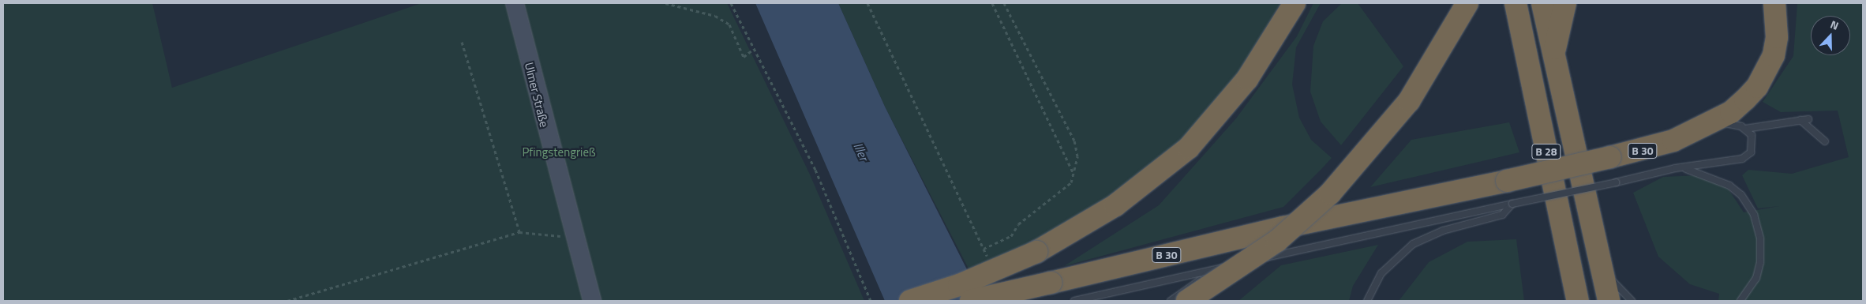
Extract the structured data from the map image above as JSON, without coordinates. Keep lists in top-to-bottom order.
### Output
{
  "streets": {
    "highway": ["B 30", "B 28"],
    "main road": ["Ulmer Straße"]
  },
  "water": ["Iller"],
  "parks": ["Pfingstengrieß"],
  "north": "top"
}
